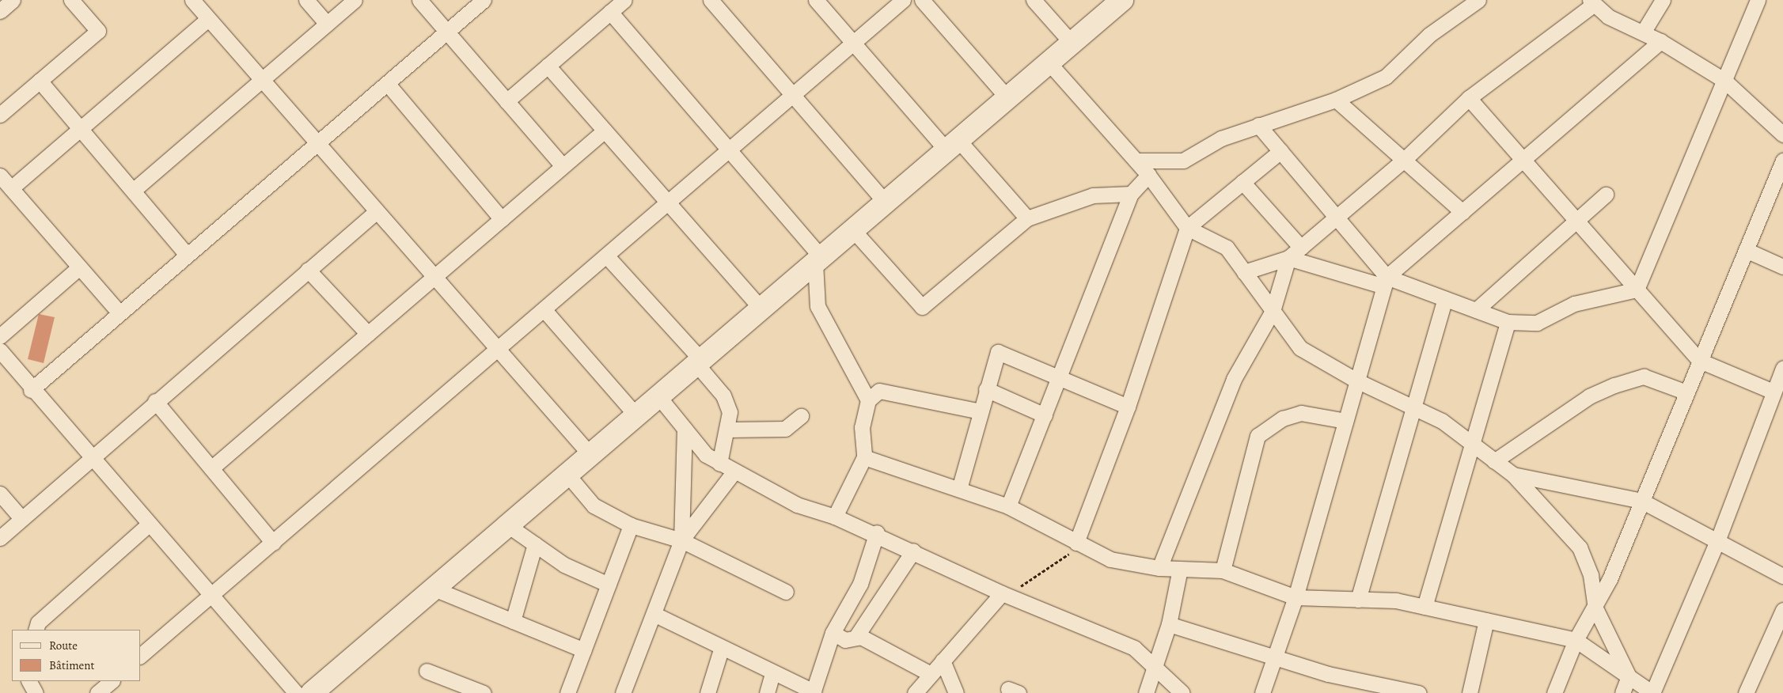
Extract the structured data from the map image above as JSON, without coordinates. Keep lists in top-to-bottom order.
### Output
{
  "legend": ["Route", "Bâtiment"]
}
